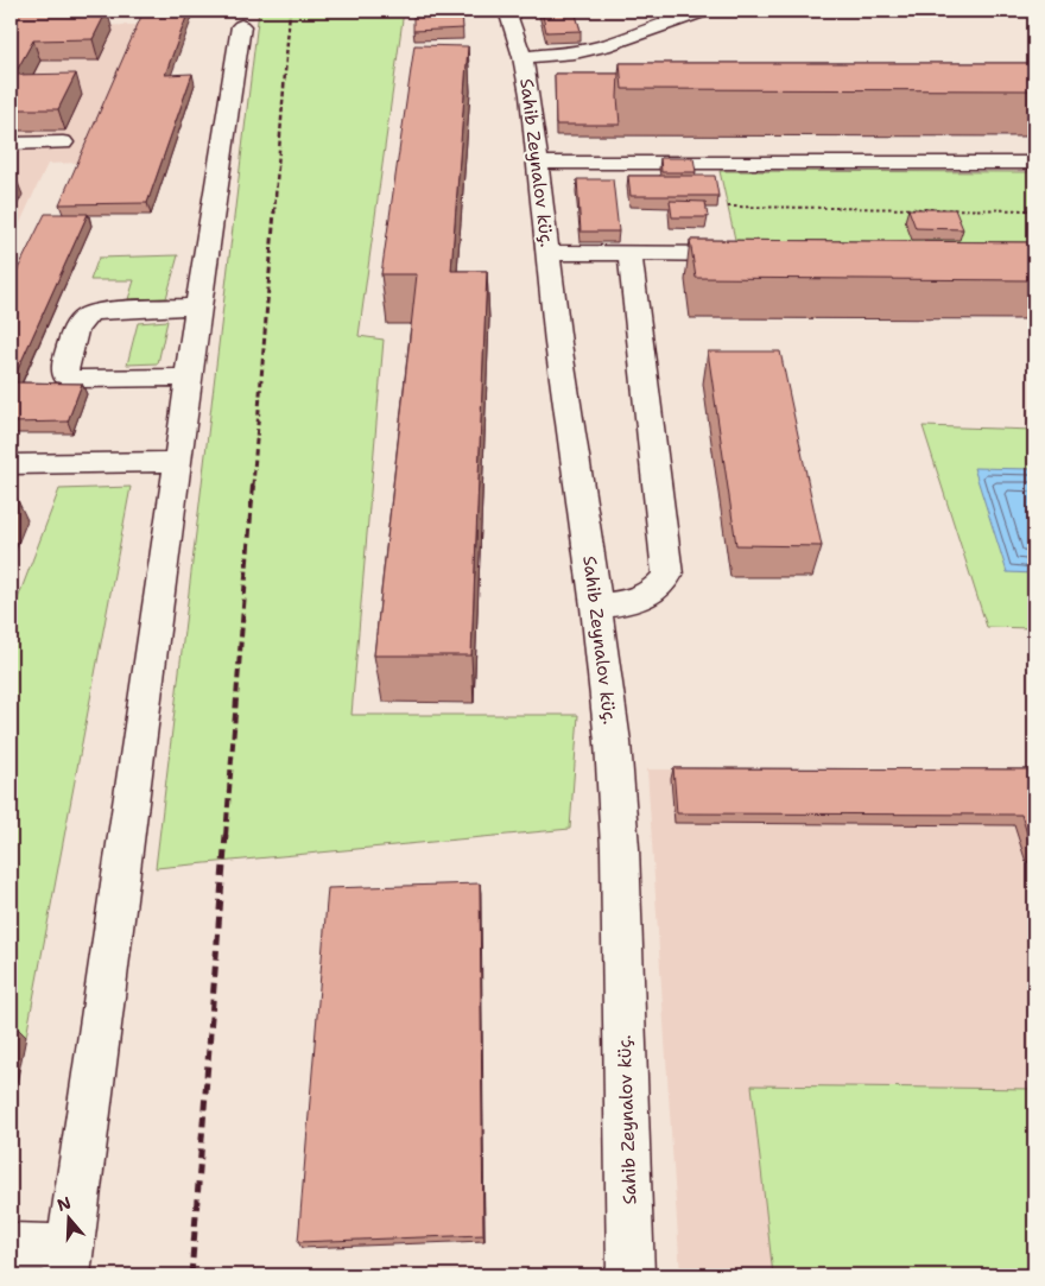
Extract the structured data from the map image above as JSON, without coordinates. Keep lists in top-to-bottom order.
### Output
{
  "streets": {
    "street": ["Sahib Zeynalov küç."]
  },
  "north": "top"
}
